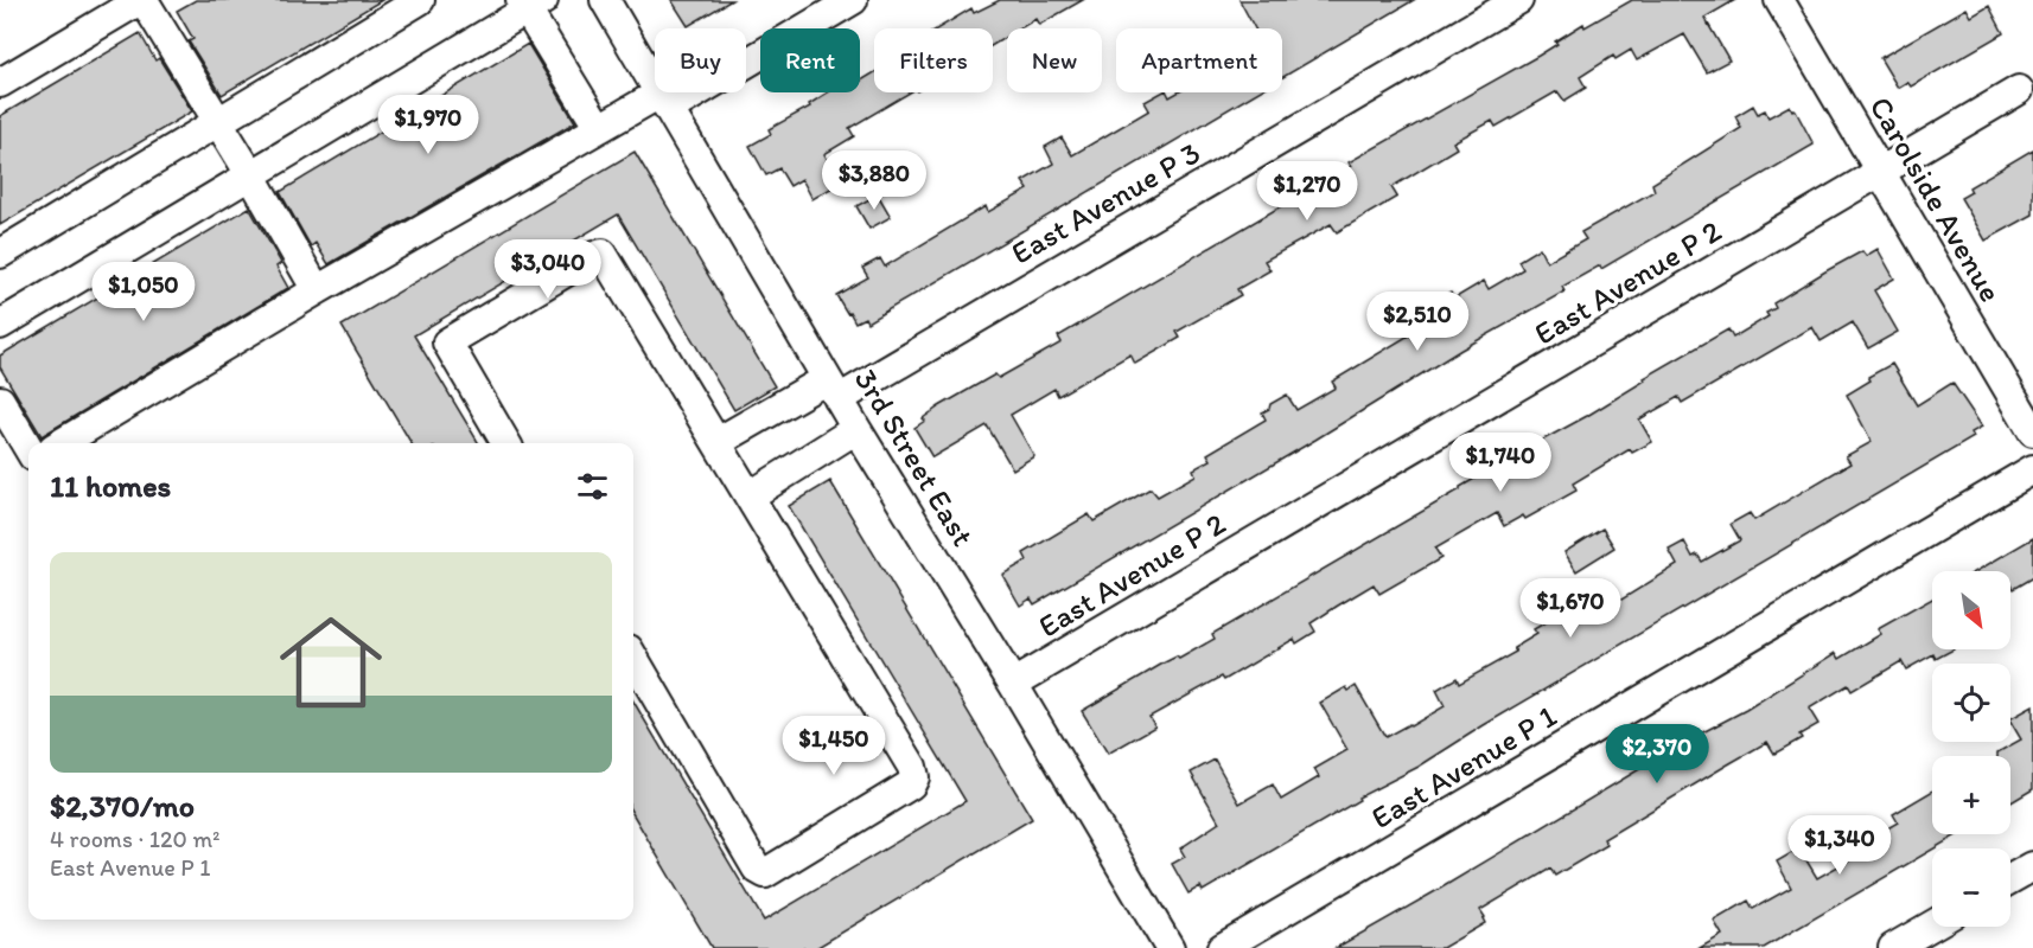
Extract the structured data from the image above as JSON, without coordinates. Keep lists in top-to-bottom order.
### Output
{
  "streets": {
    "street": [
      "Carolside Avenue",
      "East Avenue P 3",
      "East Avenue P 2",
      "3rd Street East",
      "East Avenue P 1"
    ]
  },
  "crossings": [
    ["Carolside Avenue", "East Avenue P 2"],
    ["East Avenue P 3", "3rd Street East"],
    ["East Avenue P 2", "3rd Street East"]
  ],
  "north": "bottom right",
  "page": {
    "chip": [
      "Buy",
      "Rent",
      "Filters",
      "New",
      "Apartment"
    ],
    "price": [
      "$1,970",
      "$3,880",
      "$1,270",
      "$3,040",
      "$1,050",
      "$2,510",
      "$1,740",
      "$1,670",
      "$1,450",
      "$2,370",
      "$1,340"
    ],
    "heading": "11 homes",
    "list": [
      {
        "name": "$2,370/mo",
        "note": "4 rooms · 120 m² · East Avenue P 1"
      }
    ],
    "map_buttons": ["+", "−"]
  }
}
